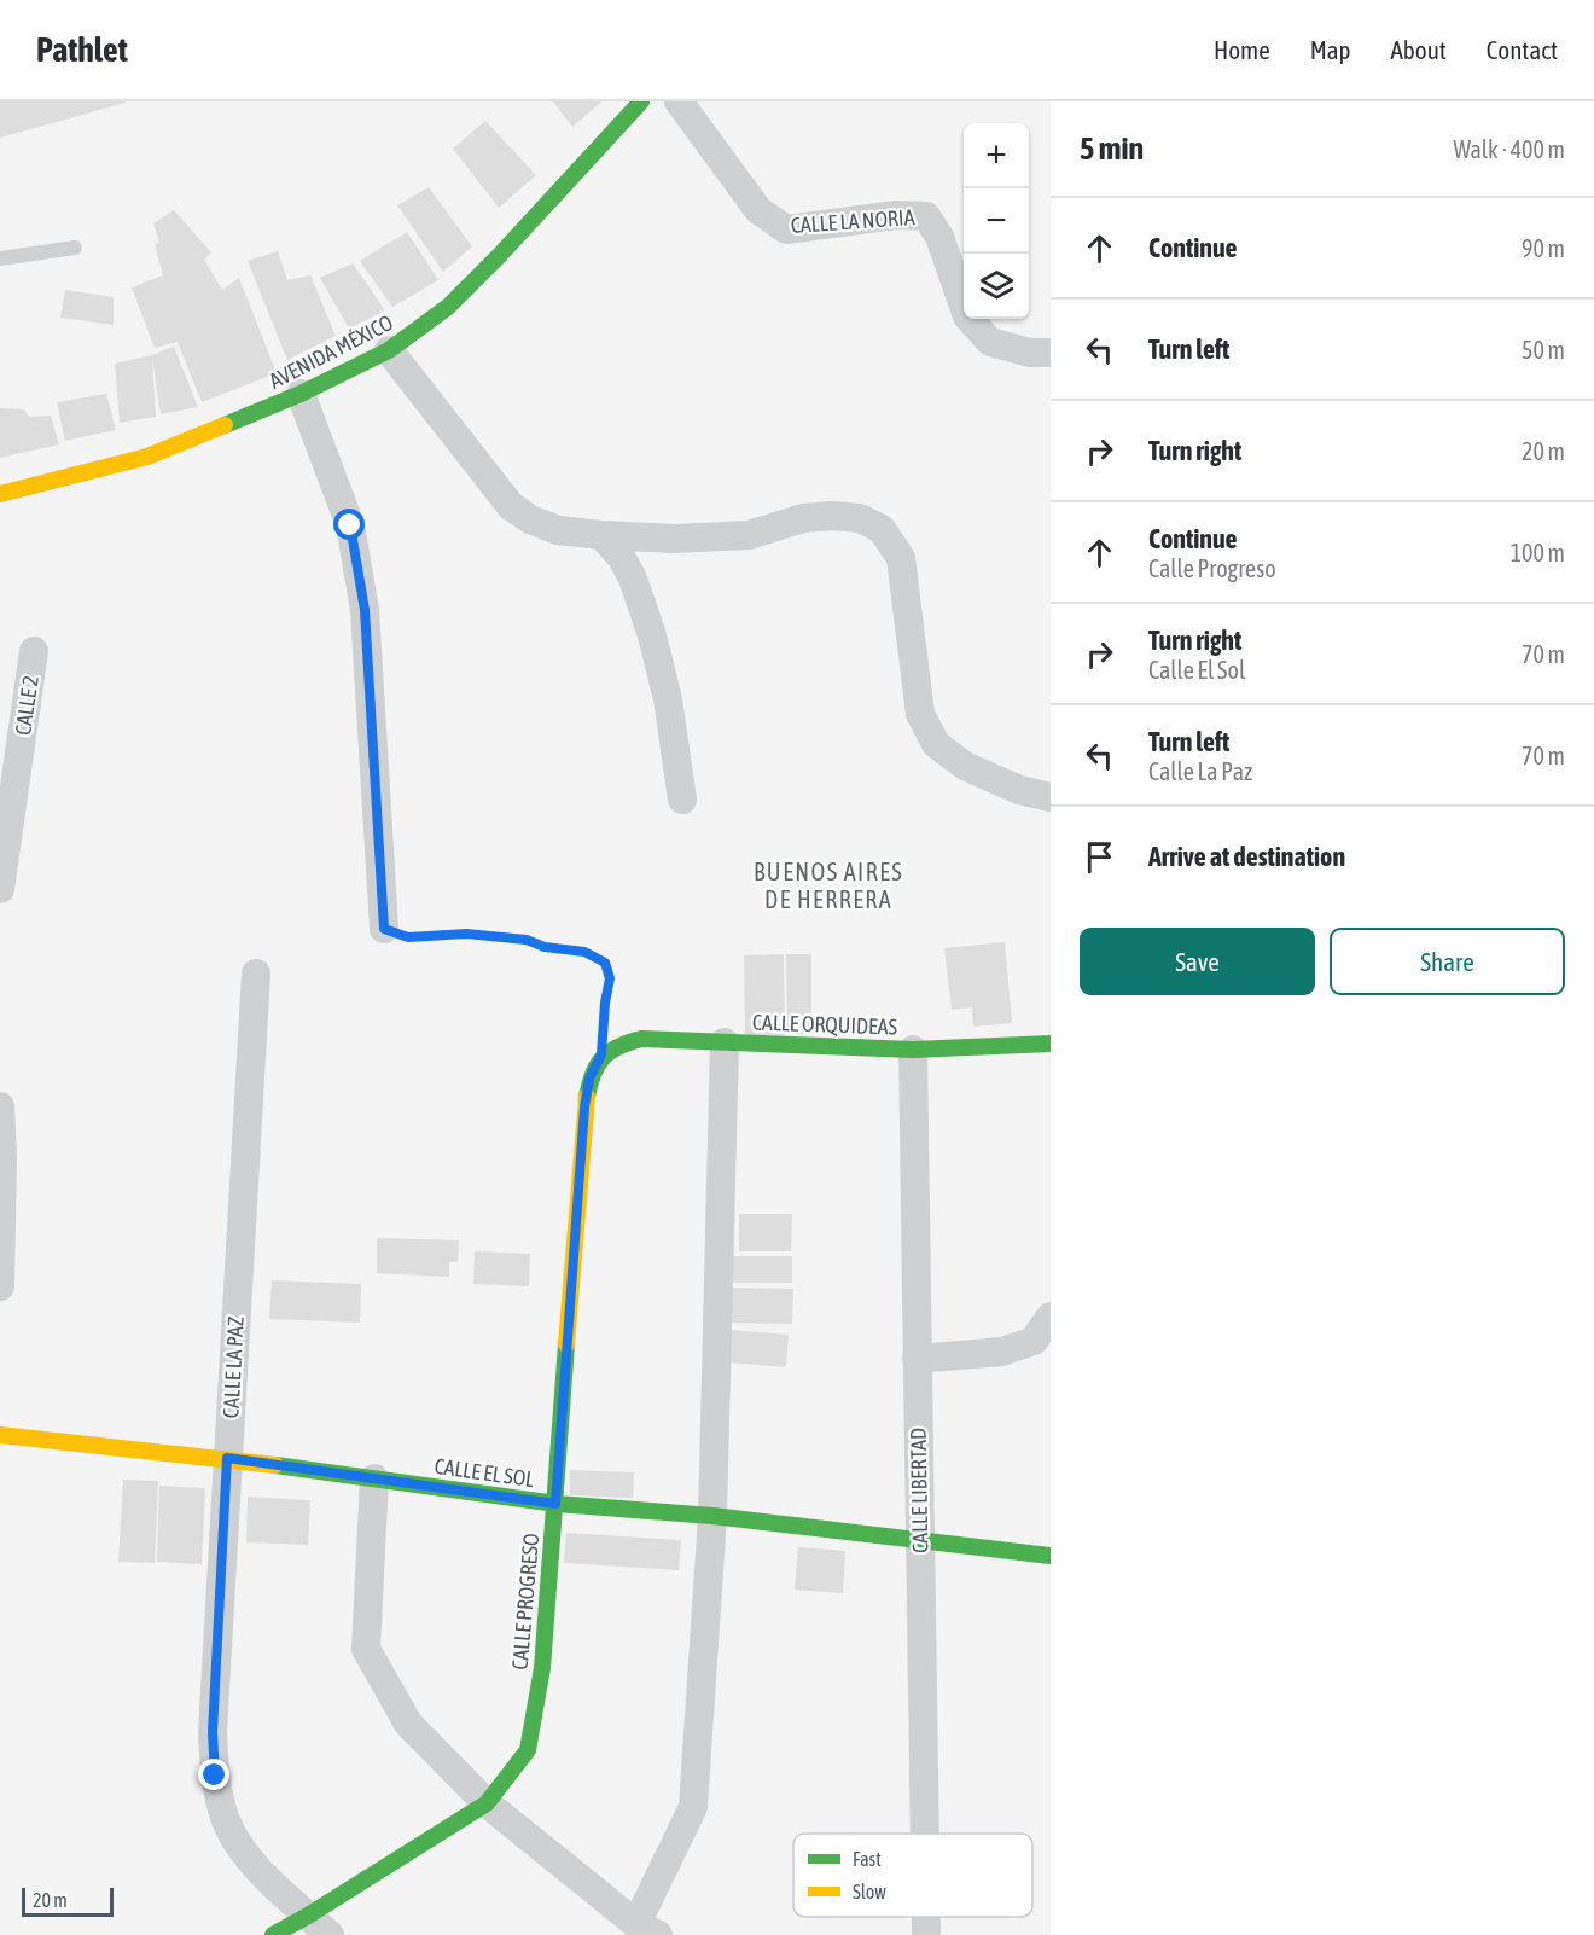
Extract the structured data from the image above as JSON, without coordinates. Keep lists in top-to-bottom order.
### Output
{
  "streets": {
    "street": [
      "CALLE LA NORIA",
      "AVENIDA MÉXICO",
      "CALLE 2",
      "CALLE ORQUIDEAS",
      "CALLE LA PAZ",
      "CALLE EL SOL",
      "CALLE LIBERTAD",
      "CALLE PROGRESO"
    ]
  },
  "crossings": [
    ["CALLE ORQUIDEAS", "CALLE LIBERTAD"],
    ["CALLE ORQUIDEAS", "CALLE PROGRESO"],
    ["CALLE LA PAZ", "CALLE EL SOL"],
    ["CALLE LA PAZ", "CALLE PROGRESO"],
    ["CALLE EL SOL", "CALLE LIBERTAD"],
    ["CALLE EL SOL", "CALLE PROGRESO"]
  ],
  "districts": ["BUENOS AIRES DE HERRERA"],
  "legend": ["Fast", "Slow"],
  "scale_bar": "20 m",
  "page": {
    "header": "Pathlet",
    "nav": [
      "Home",
      "Map",
      "About",
      "Contact"
    ],
    "heading": ["5 min", "Walk · 400 m"],
    "map_buttons": ["+", "−"],
    "list": [
      ["Continue", "90 m"],
      ["Turn left", "50 m"],
      ["Turn right", "20 m"],
      ["Continue", "Calle Progreso", "100 m"],
      ["Turn right", "Calle El Sol", "70 m"],
      ["Turn left", "Calle La Paz", "70 m"],
      "Arrive at destination"
    ],
    "buttons": ["Save", "Share"],
    "scale": "20 m"
  }
}
